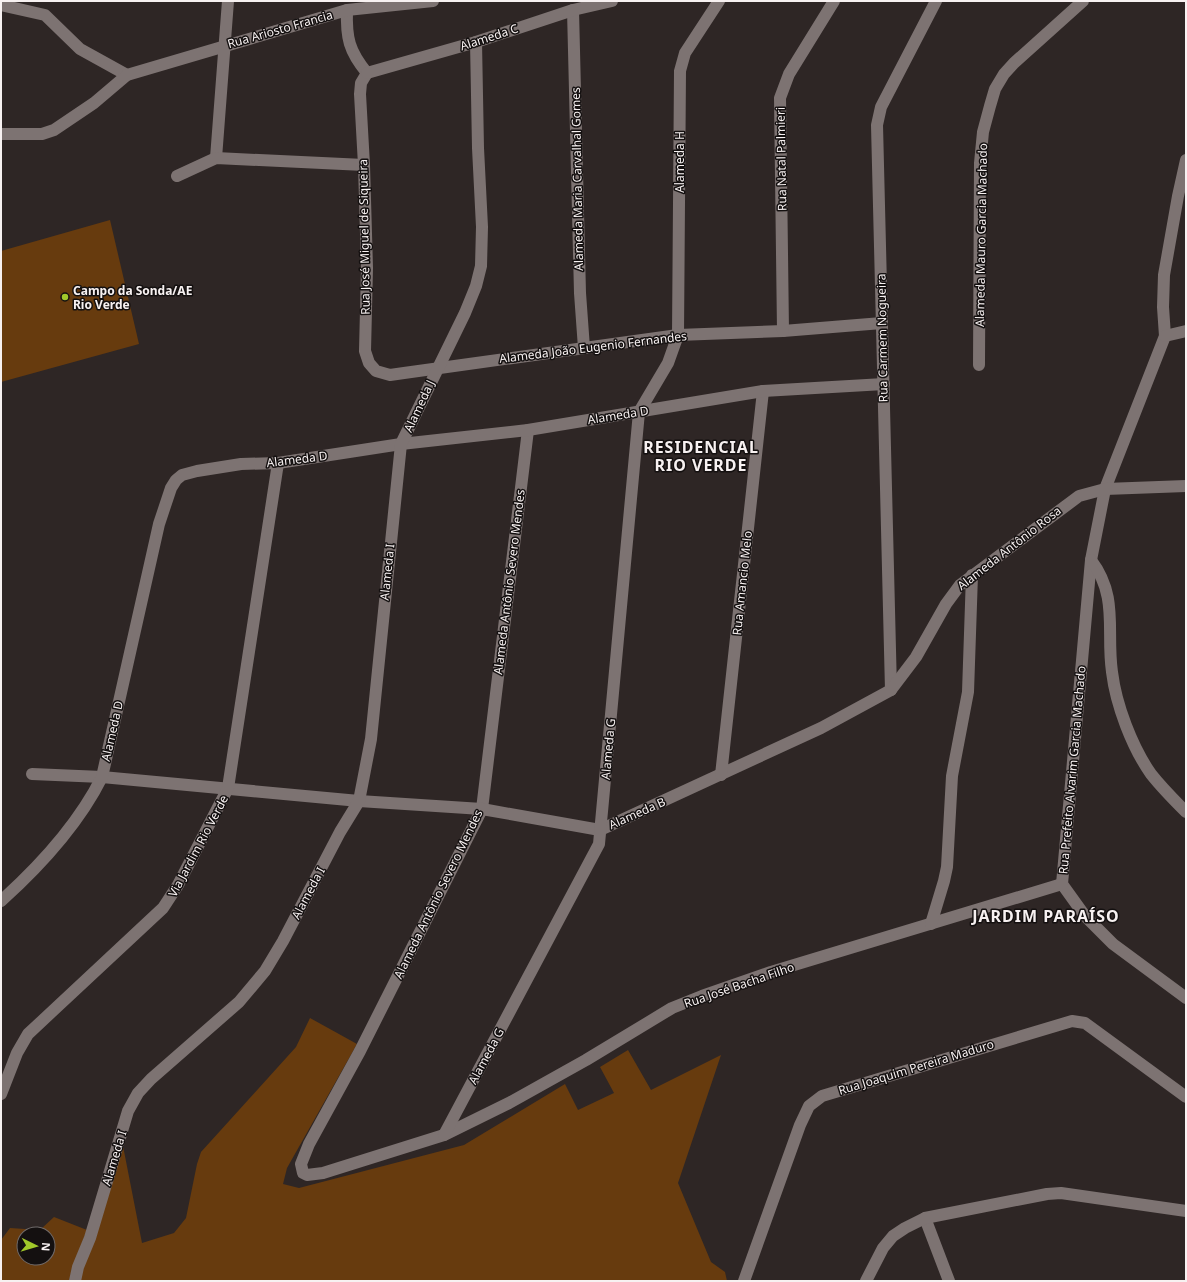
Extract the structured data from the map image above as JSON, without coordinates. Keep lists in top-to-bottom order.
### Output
{
  "streets": {
    "street": [
      "Rua Ariosto Francia",
      "Alameda C",
      "Rua Natal Palmieri",
      "Alameda H",
      "Alameda Maria Carvalhal Gomes",
      "Alameda Mauro Garcia Machado",
      "Rua José Miguel de Siqueira",
      "Rua Carmem Nogueira",
      "Alameda João Eugenio Fernandes",
      "Alameda J",
      "Alameda D",
      "Alameda Antônio Rosa",
      "Alameda I",
      "Alameda Antônio Severo Mendes",
      "Rua Amancio Melo",
      "Alameda G",
      "Rua Prefeito Alvarim Garcia Machado",
      "Alameda B",
      "Via Jardim Rio Verde",
      "Rua José Bacha Filho",
      "Rua Joaquim Pereira Maduro"
    ]
  },
  "crossings": [
    ["Alameda C", "Alameda Maria Carvalhal Gomes"],
    ["Alameda C", "Rua José Miguel de Siqueira"],
    ["Alameda C", "Alameda J"],
    ["Rua Natal Palmieri", "Alameda João Eugenio Fernandes"],
    ["Alameda H", "Alameda João Eugenio Fernandes"],
    ["Alameda H", "Alameda G"],
    ["Alameda Maria Carvalhal Gomes", "Alameda João Eugenio Fernandes"],
    ["Rua José Miguel de Siqueira", "Alameda João Eugenio Fernandes"],
    ["Rua Carmem Nogueira", "Alameda João Eugenio Fernandes"],
    ["Rua Carmem Nogueira", "Alameda D"],
    ["Rua Carmem Nogueira", "Alameda Antônio Rosa"],
    ["Rua Carmem Nogueira", "Alameda B"],
    ["Alameda João Eugenio Fernandes", "Alameda J"],
    ["Alameda João Eugenio Fernandes", "Alameda G"],
    ["Alameda J", "Alameda D"],
    ["Alameda J", "Alameda I"],
    ["Alameda D", "Alameda I"],
    ["Alameda D", "Alameda Antônio Severo Mendes"],
    ["Alameda D", "Rua Amancio Melo"],
    ["Alameda D", "Alameda G"],
    ["Alameda D", "Alameda B"],
    ["Alameda D", "Via Jardim Rio Verde"],
    ["Alameda Antônio Rosa", "Rua Prefeito Alvarim Garcia Machado"],
    ["Alameda Antônio Rosa", "Alameda B"],
    ["Alameda I", "Alameda B"],
    ["Alameda Antônio Severo Mendes", "Alameda B"],
    ["Alameda Antônio Severo Mendes", "Rua José Bacha Filho"],
    ["Rua Amancio Melo", "Alameda B"],
    ["Alameda G", "Alameda B"],
    ["Alameda G", "Rua José Bacha Filho"],
    ["Rua Prefeito Alvarim Garcia Machado", "Rua José Bacha Filho"],
    ["Alameda B", "Via Jardim Rio Verde"]
  ],
  "districts": ["RESIDENCIAL RIO VERDE", "JARDIM PARAÍSO"],
  "places": ["Campo da Sonda/AE Rio Verde"],
  "north": "right"
}
